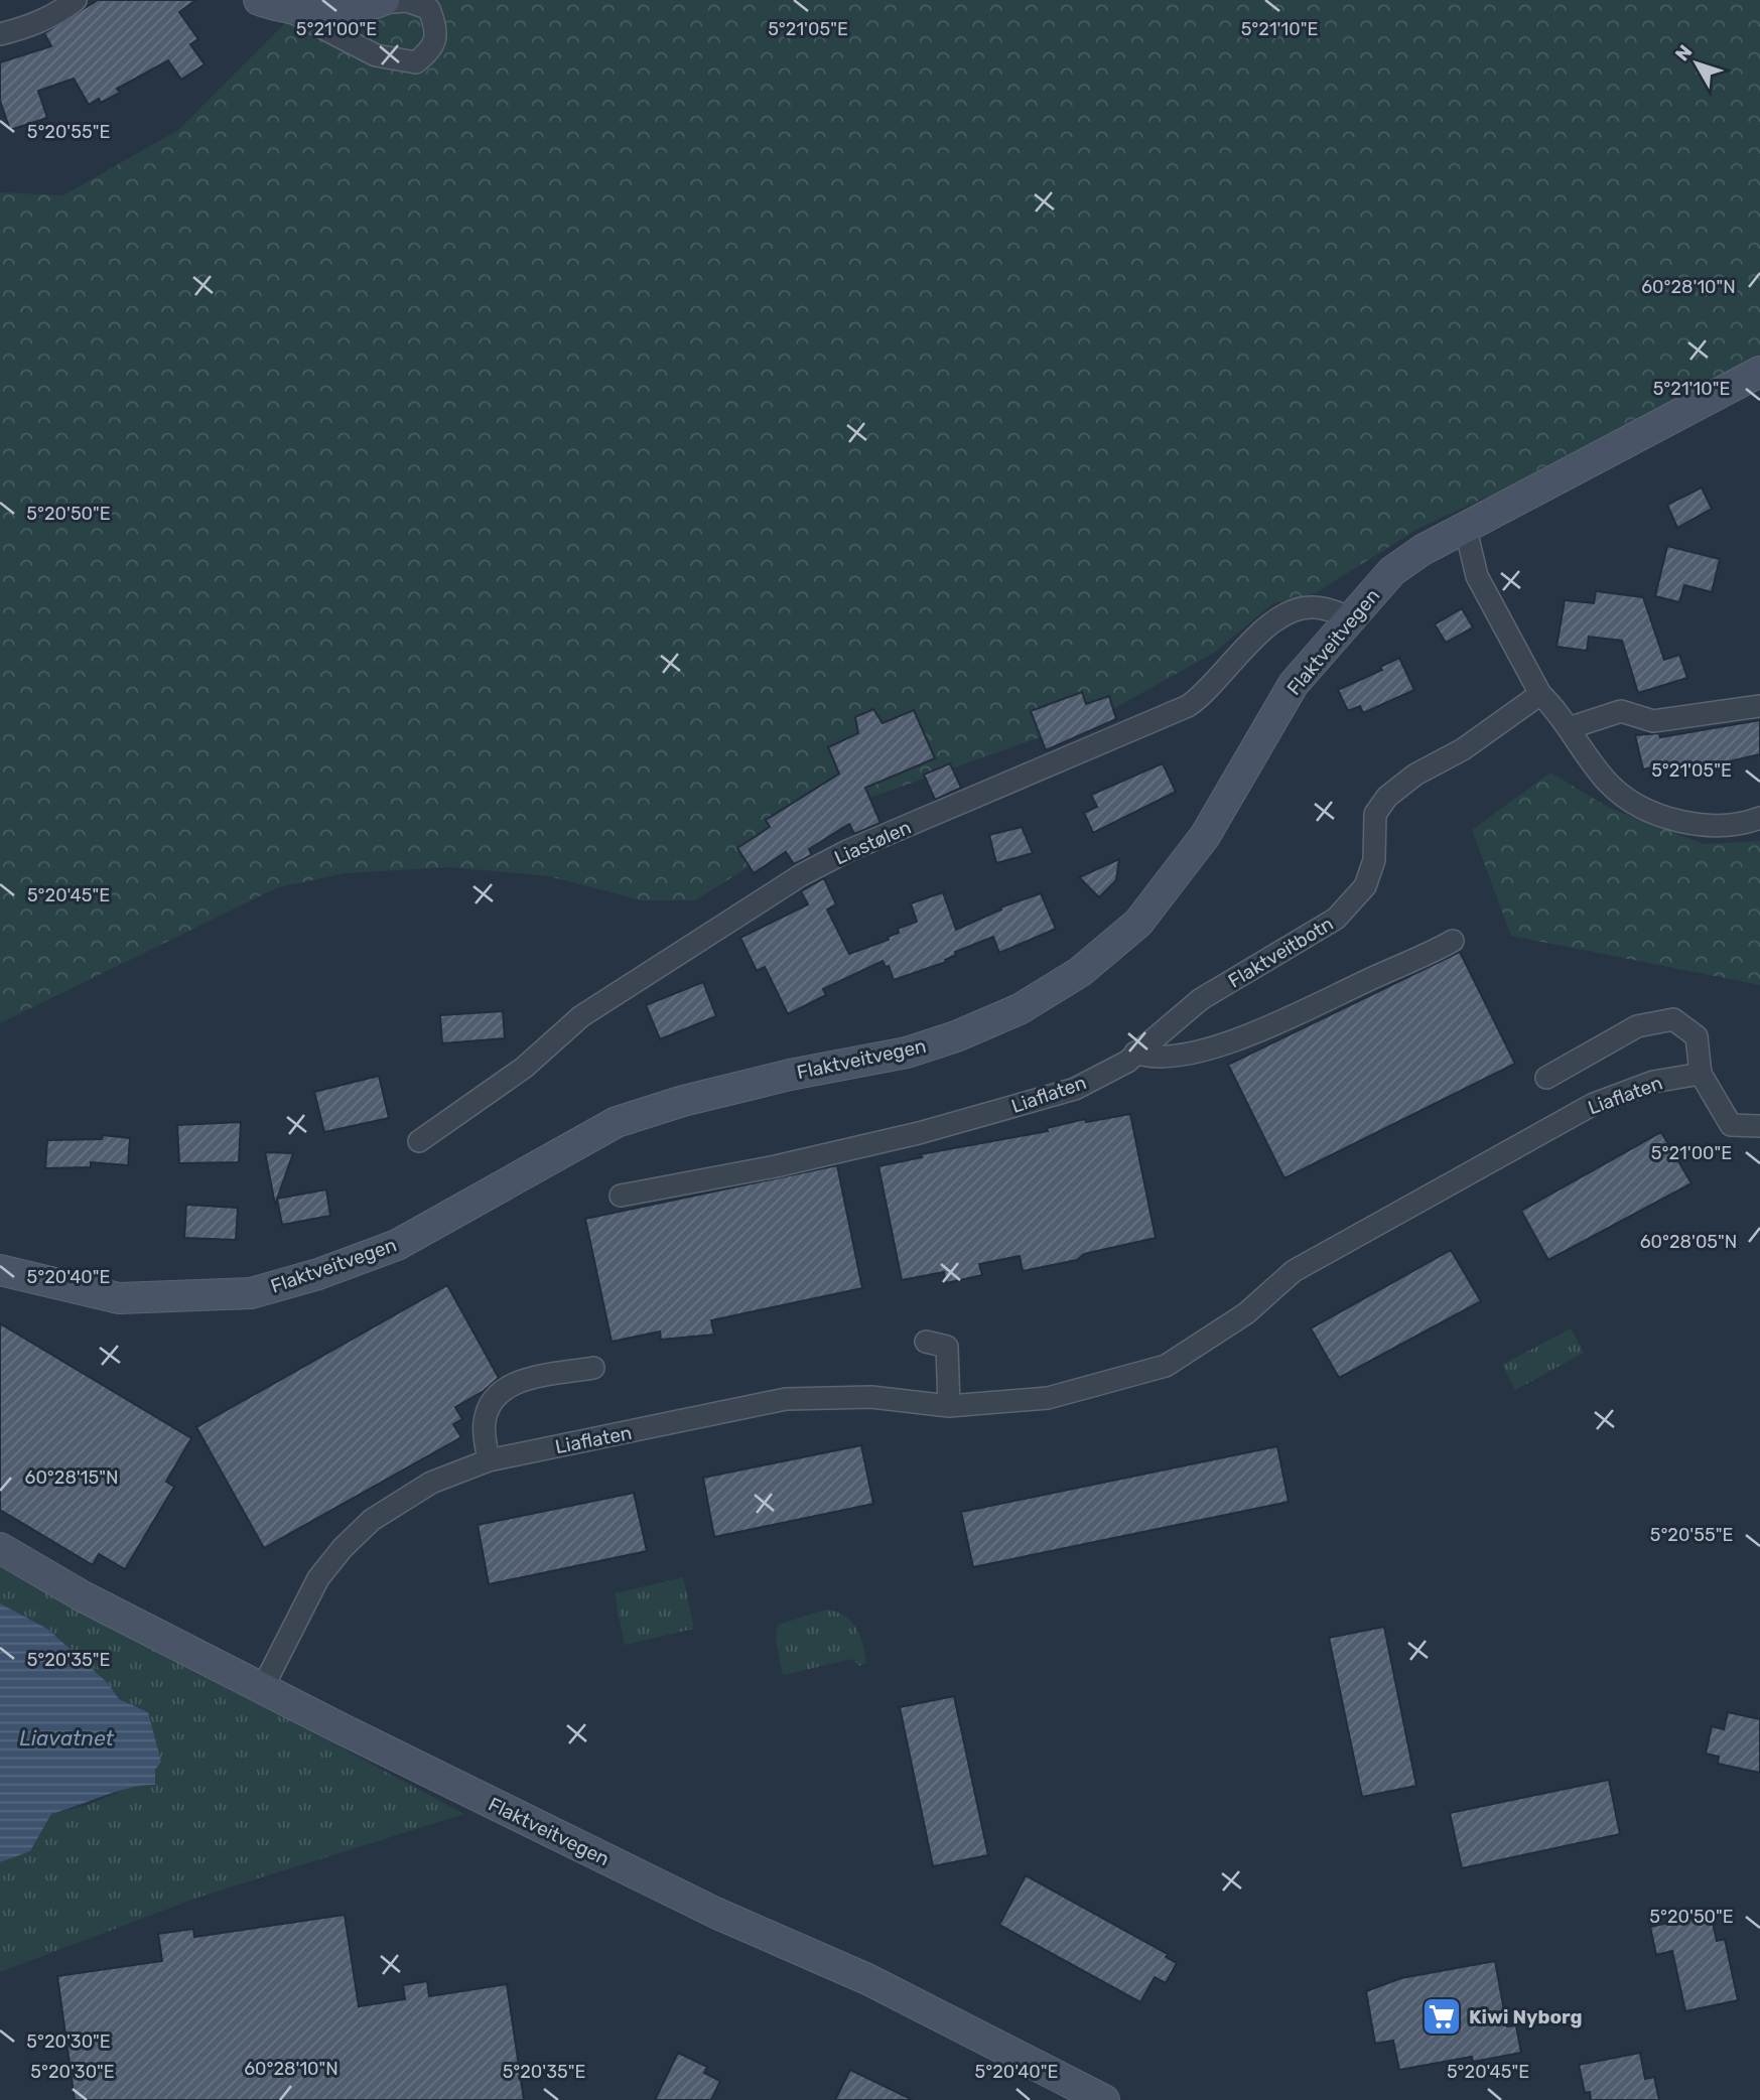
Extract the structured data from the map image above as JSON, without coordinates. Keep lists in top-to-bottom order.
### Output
{
  "streets": {
    "main road": ["Flaktveitvegen"],
    "street": ["Liastølen", "Flaktveitbotn", "Liaflaten"]
  },
  "crossings": [
    ["Flaktveitvegen", "Liastølen"],
    ["Flaktveitvegen", "Liaflaten"],
    ["Flaktveitbotn", "Liaflaten"]
  ],
  "water": ["Liavatnet"],
  "places": {
    "supermarket": ["Kiwi Nyborg"]
  },
  "north": "top left",
  "coordinates": [
    "5°21'00\"E",
    "5°21'05\"E",
    "5°21'10\"E",
    "5°20'55\"E",
    "60°28'10\"N",
    "5°20'50\"E",
    "5°20'45\"E",
    "60°28'05\"N",
    "5°20'40\"E",
    "60°28'15\"N",
    "5°20'35\"E",
    "5°20'30\"E"
  ]
}
